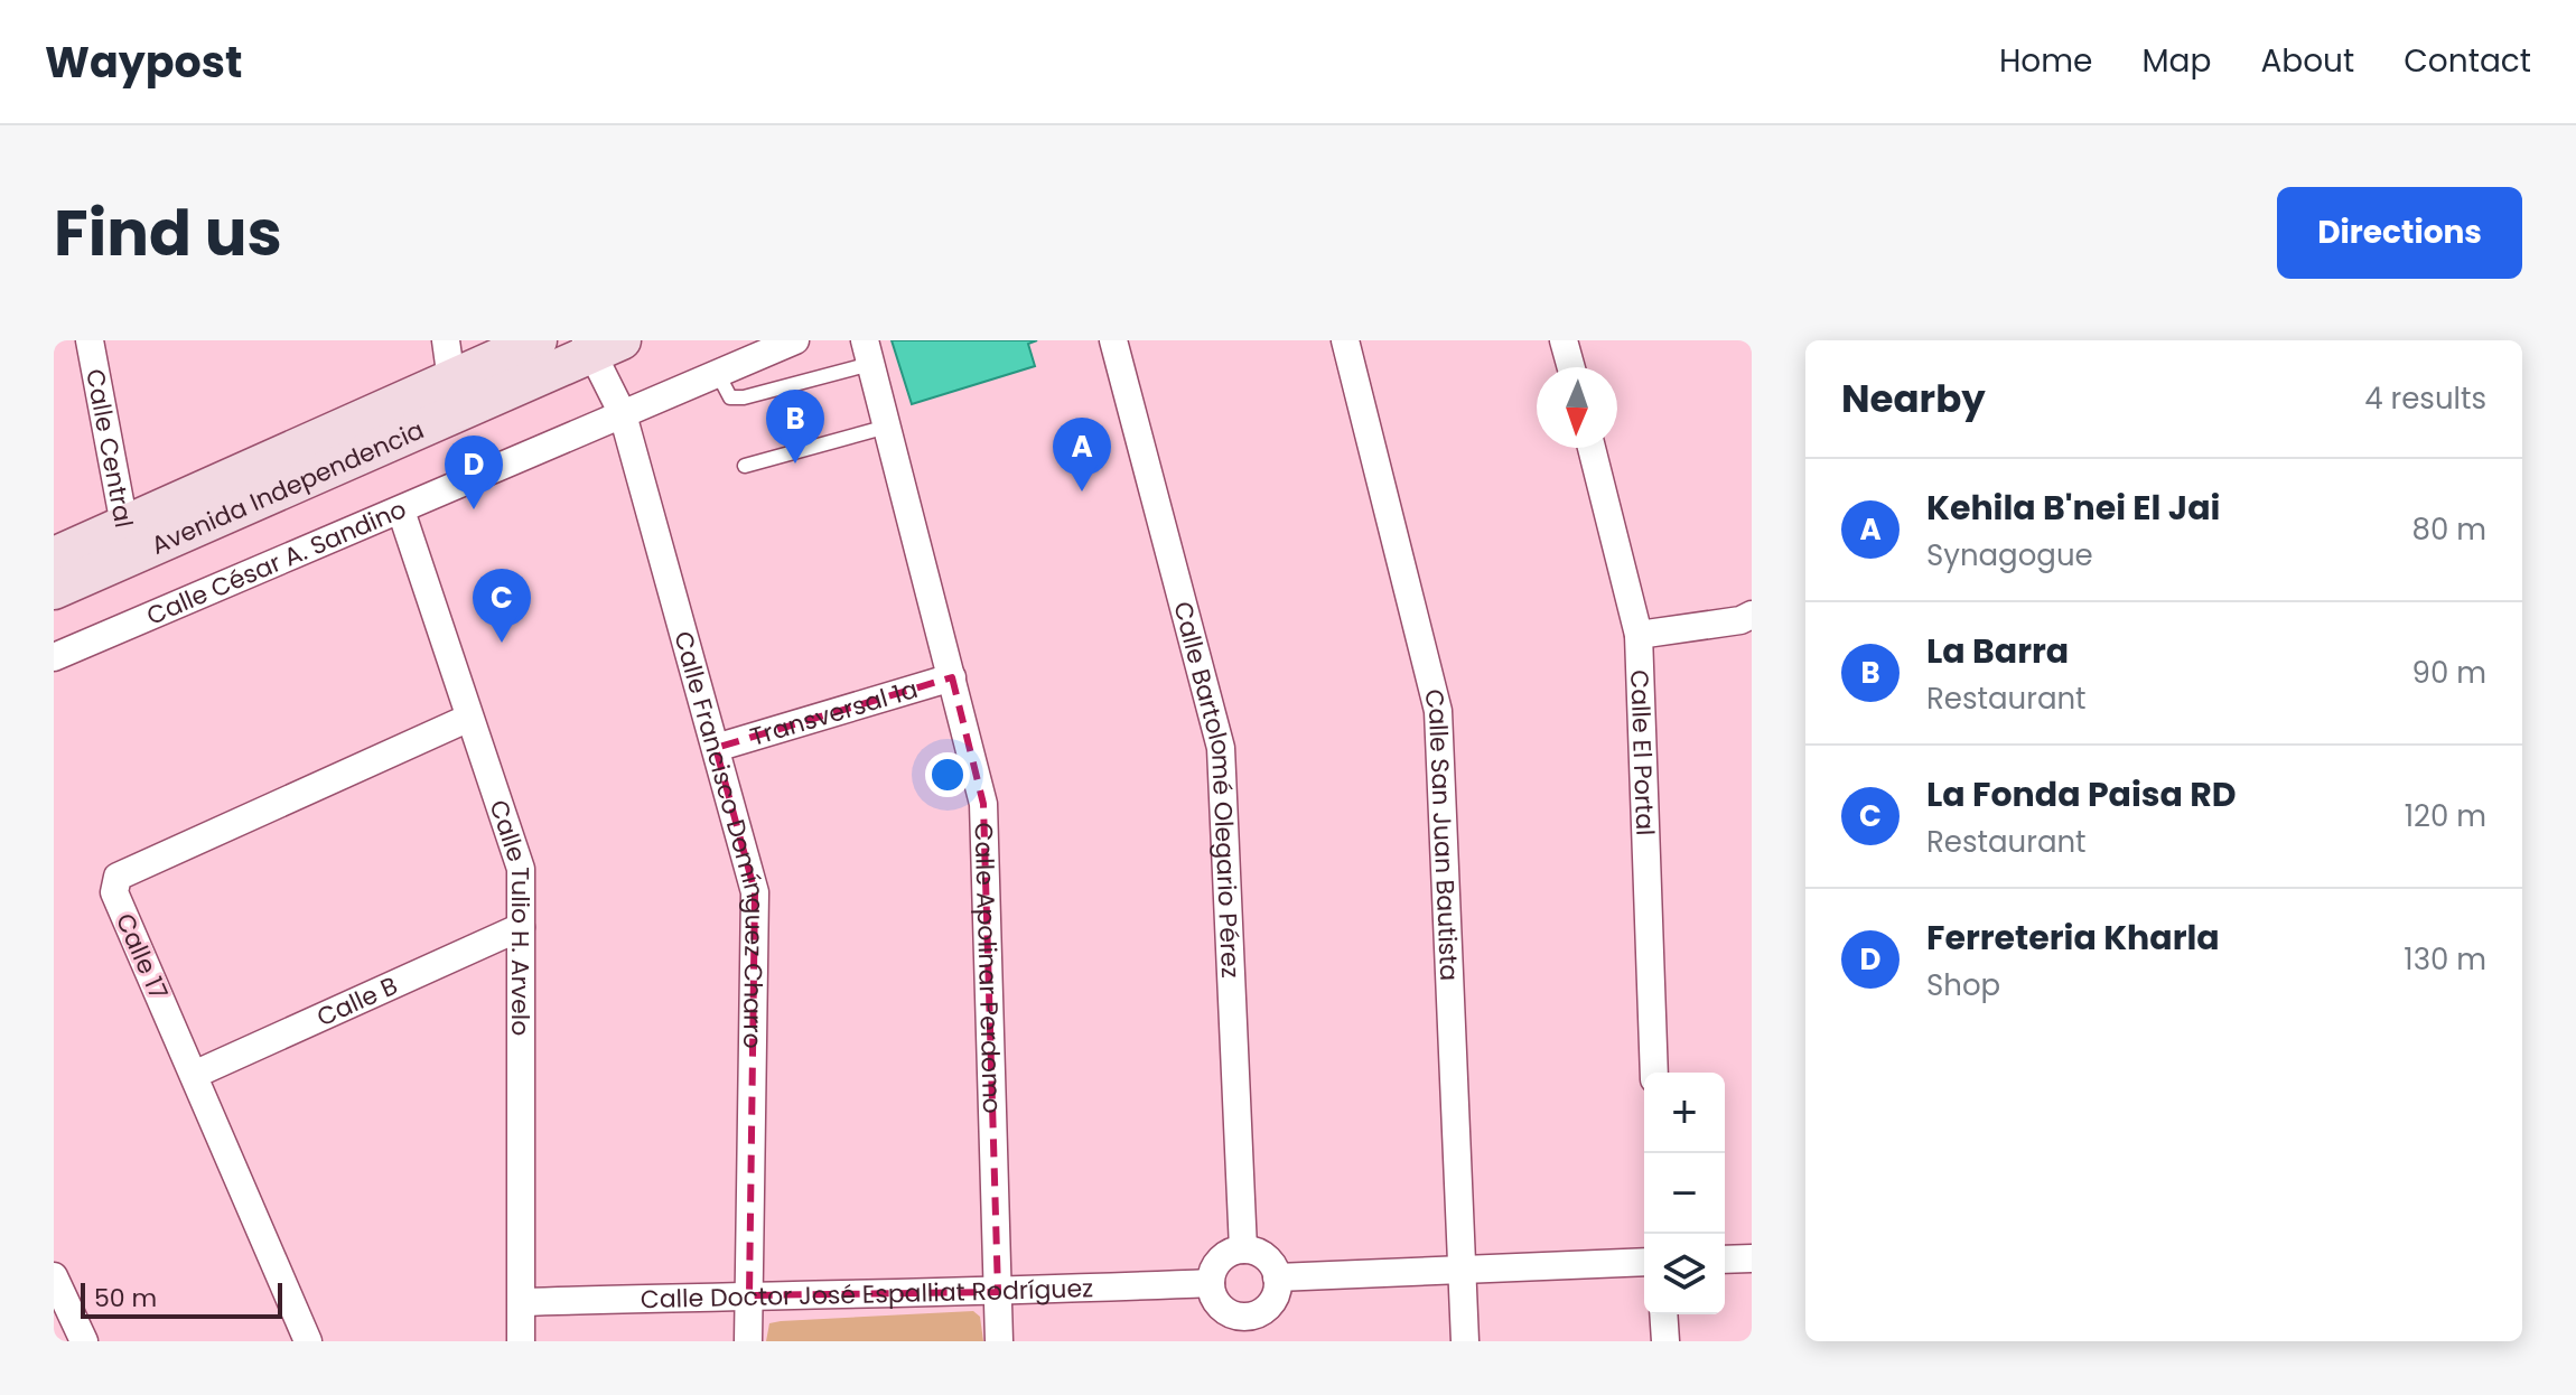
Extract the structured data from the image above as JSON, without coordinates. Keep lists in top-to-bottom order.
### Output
{
  "streets": {
    "main road": ["Avenida Independencia"],
    "street": [
      "Calle Central",
      "Calle César A. Sandino",
      "Transversal 1a",
      "Calle El Portal",
      "Calle Bartolomé Olegario Pérez",
      "Calle San Juan Bautista",
      "Calle Francisco Domínguez Charro",
      "Calle Tulio H. Arvelo",
      "Calle 17",
      "Calle Apolinar Perdomo",
      "Calle B",
      "Calle Doctor José Espalliat Rodríguez"
    ]
  },
  "crossings": [
    ["Calle Central", "Avenida Independencia"],
    ["Avenida Independencia", "Calle Francisco Domínguez Charro"],
    ["Calle César A. Sandino", "Calle Francisco Domínguez Charro"],
    ["Calle César A. Sandino", "Calle Tulio H. Arvelo"],
    ["Transversal 1a", "Calle Francisco Domínguez Charro"],
    ["Transversal 1a", "Calle Apolinar Perdomo"],
    ["Calle Bartolomé Olegario Pérez", "Calle Doctor José Espalliat Rodríguez"],
    ["Calle Francisco Domínguez Charro", "Calle Doctor José Espalliat Rodríguez"],
    ["Calle Tulio H. Arvelo", "Calle 17"],
    ["Calle Tulio H. Arvelo", "Calle B"],
    ["Calle Tulio H. Arvelo", "Calle Doctor José Espalliat Rodríguez"],
    ["Calle 17", "Calle B"],
    ["Calle Apolinar Perdomo", "Calle Doctor José Espalliat Rodríguez"]
  ],
  "scale_bar": "50 m",
  "north": "bottom",
  "page": {
    "header": "Waypost",
    "nav": [
      "Home",
      "Map",
      "About",
      "Contact"
    ],
    "title": "Find us",
    "buttons": "Directions",
    "heading": ["Nearby", "4 results"],
    "pins": [
      "B",
      "A",
      "D",
      "C"
    ],
    "list": [
      {
        "mark": "A",
        "name": "Kehila B'nei El Jai",
        "note": "Synagogue",
        "value": "80 m"
      },
      {
        "mark": "B",
        "name": "La Barra",
        "note": "Restaurant",
        "value": "90 m"
      },
      {
        "mark": "C",
        "name": "La Fonda Paisa RD",
        "note": "Restaurant",
        "value": "120 m"
      },
      {
        "mark": "D",
        "name": "Ferreteria Kharla",
        "note": "Shop",
        "value": "130 m"
      }
    ],
    "map_buttons": ["+", "−"],
    "scale": "50 m"
  }
}
